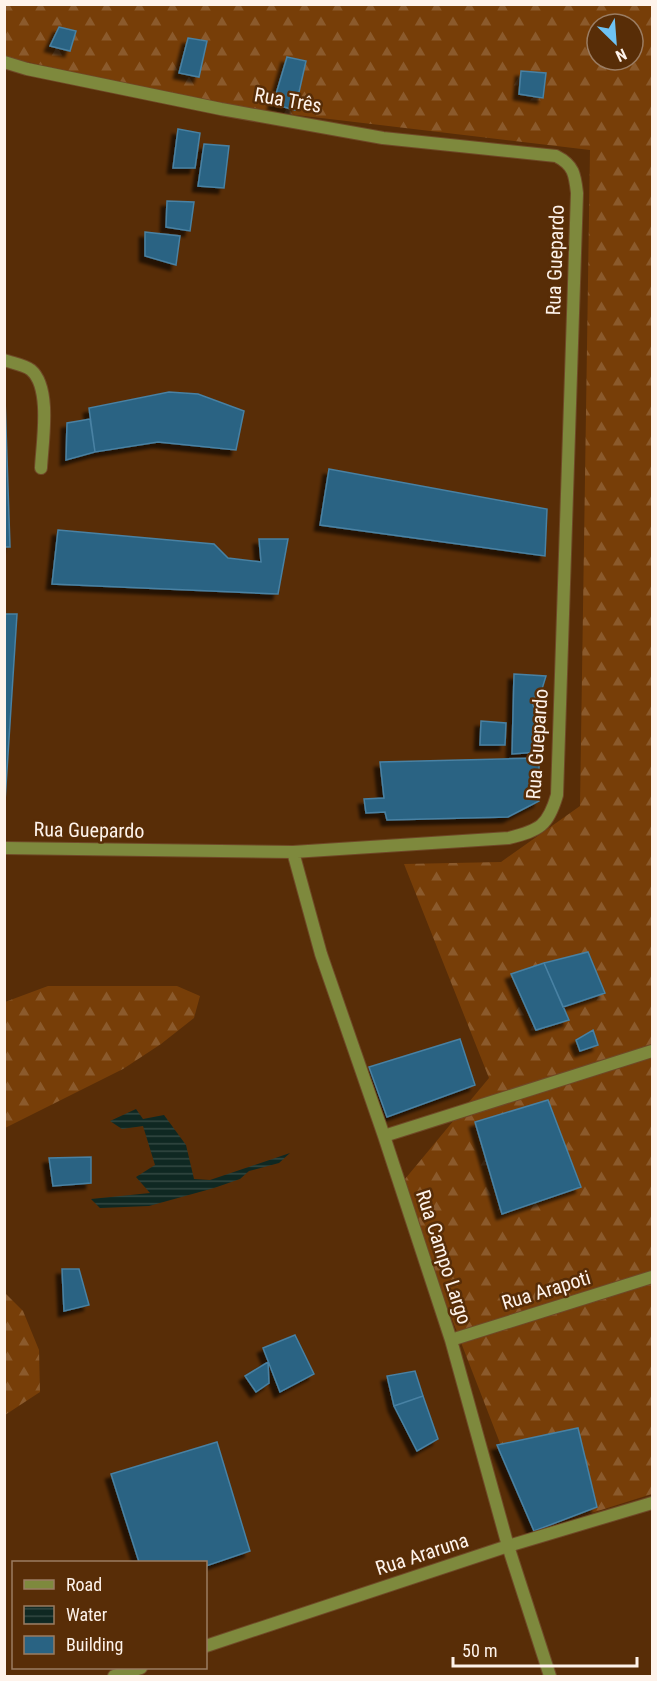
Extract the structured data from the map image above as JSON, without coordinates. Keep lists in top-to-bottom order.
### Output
{
  "streets": {
    "street": [
      "Rua Três",
      "Rua Guepardo",
      "Rua Campo Largo",
      "Rua Arapoti",
      "Rua Araruna"
    ]
  },
  "crossings": [
    ["Rua Três", "Rua Guepardo"],
    ["Rua Guepardo", "Rua Campo Largo"],
    ["Rua Campo Largo", "Rua Arapoti"],
    ["Rua Campo Largo", "Rua Araruna"]
  ],
  "legend": ["Road", "Water", "Building"],
  "scale_bar": "50 m",
  "north": "bottom right"
}
